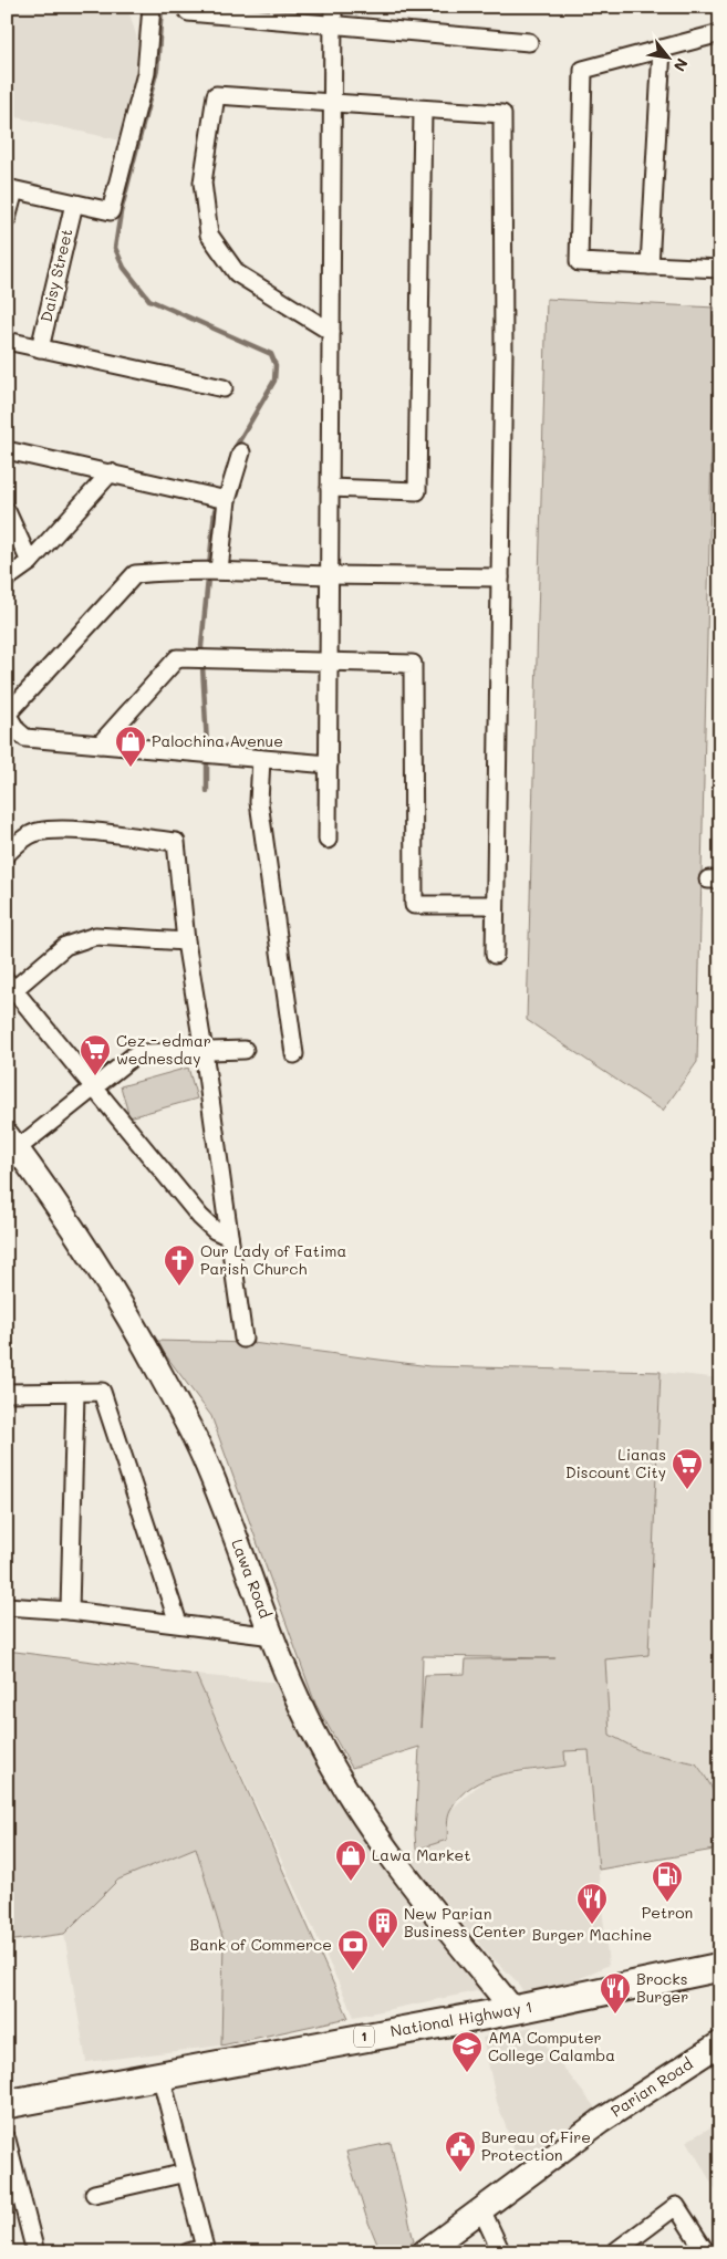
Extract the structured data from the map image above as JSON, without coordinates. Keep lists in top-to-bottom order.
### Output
{
  "streets": {
    "highway": ["National Highway 1", "1"],
    "main road": ["Lawa Road", "Parian Road"],
    "street": ["Daisy Street"]
  },
  "crossings": [
    ["Lawa Road", "National Highway 1"]
  ],
  "places": {
    "shop": ["Palochina Avenue", "Lawa Market"],
    "supermarket": ["Cez - edmar wednesday", "Lianas Discount City"],
    "church": ["Our Lady of Fatima Parish Church"],
    "fuel station": ["Petron"],
    "restaurant": ["Burger Machine", "Brocks Burger"],
    "building": ["New Parian Business Center"],
    "bank": ["Bank of Commerce"],
    "school or university": ["AMA Computer College Calamba"],
    "public building": ["Bureau of Fire Protection"]
  },
  "north": "bottom right"
}
